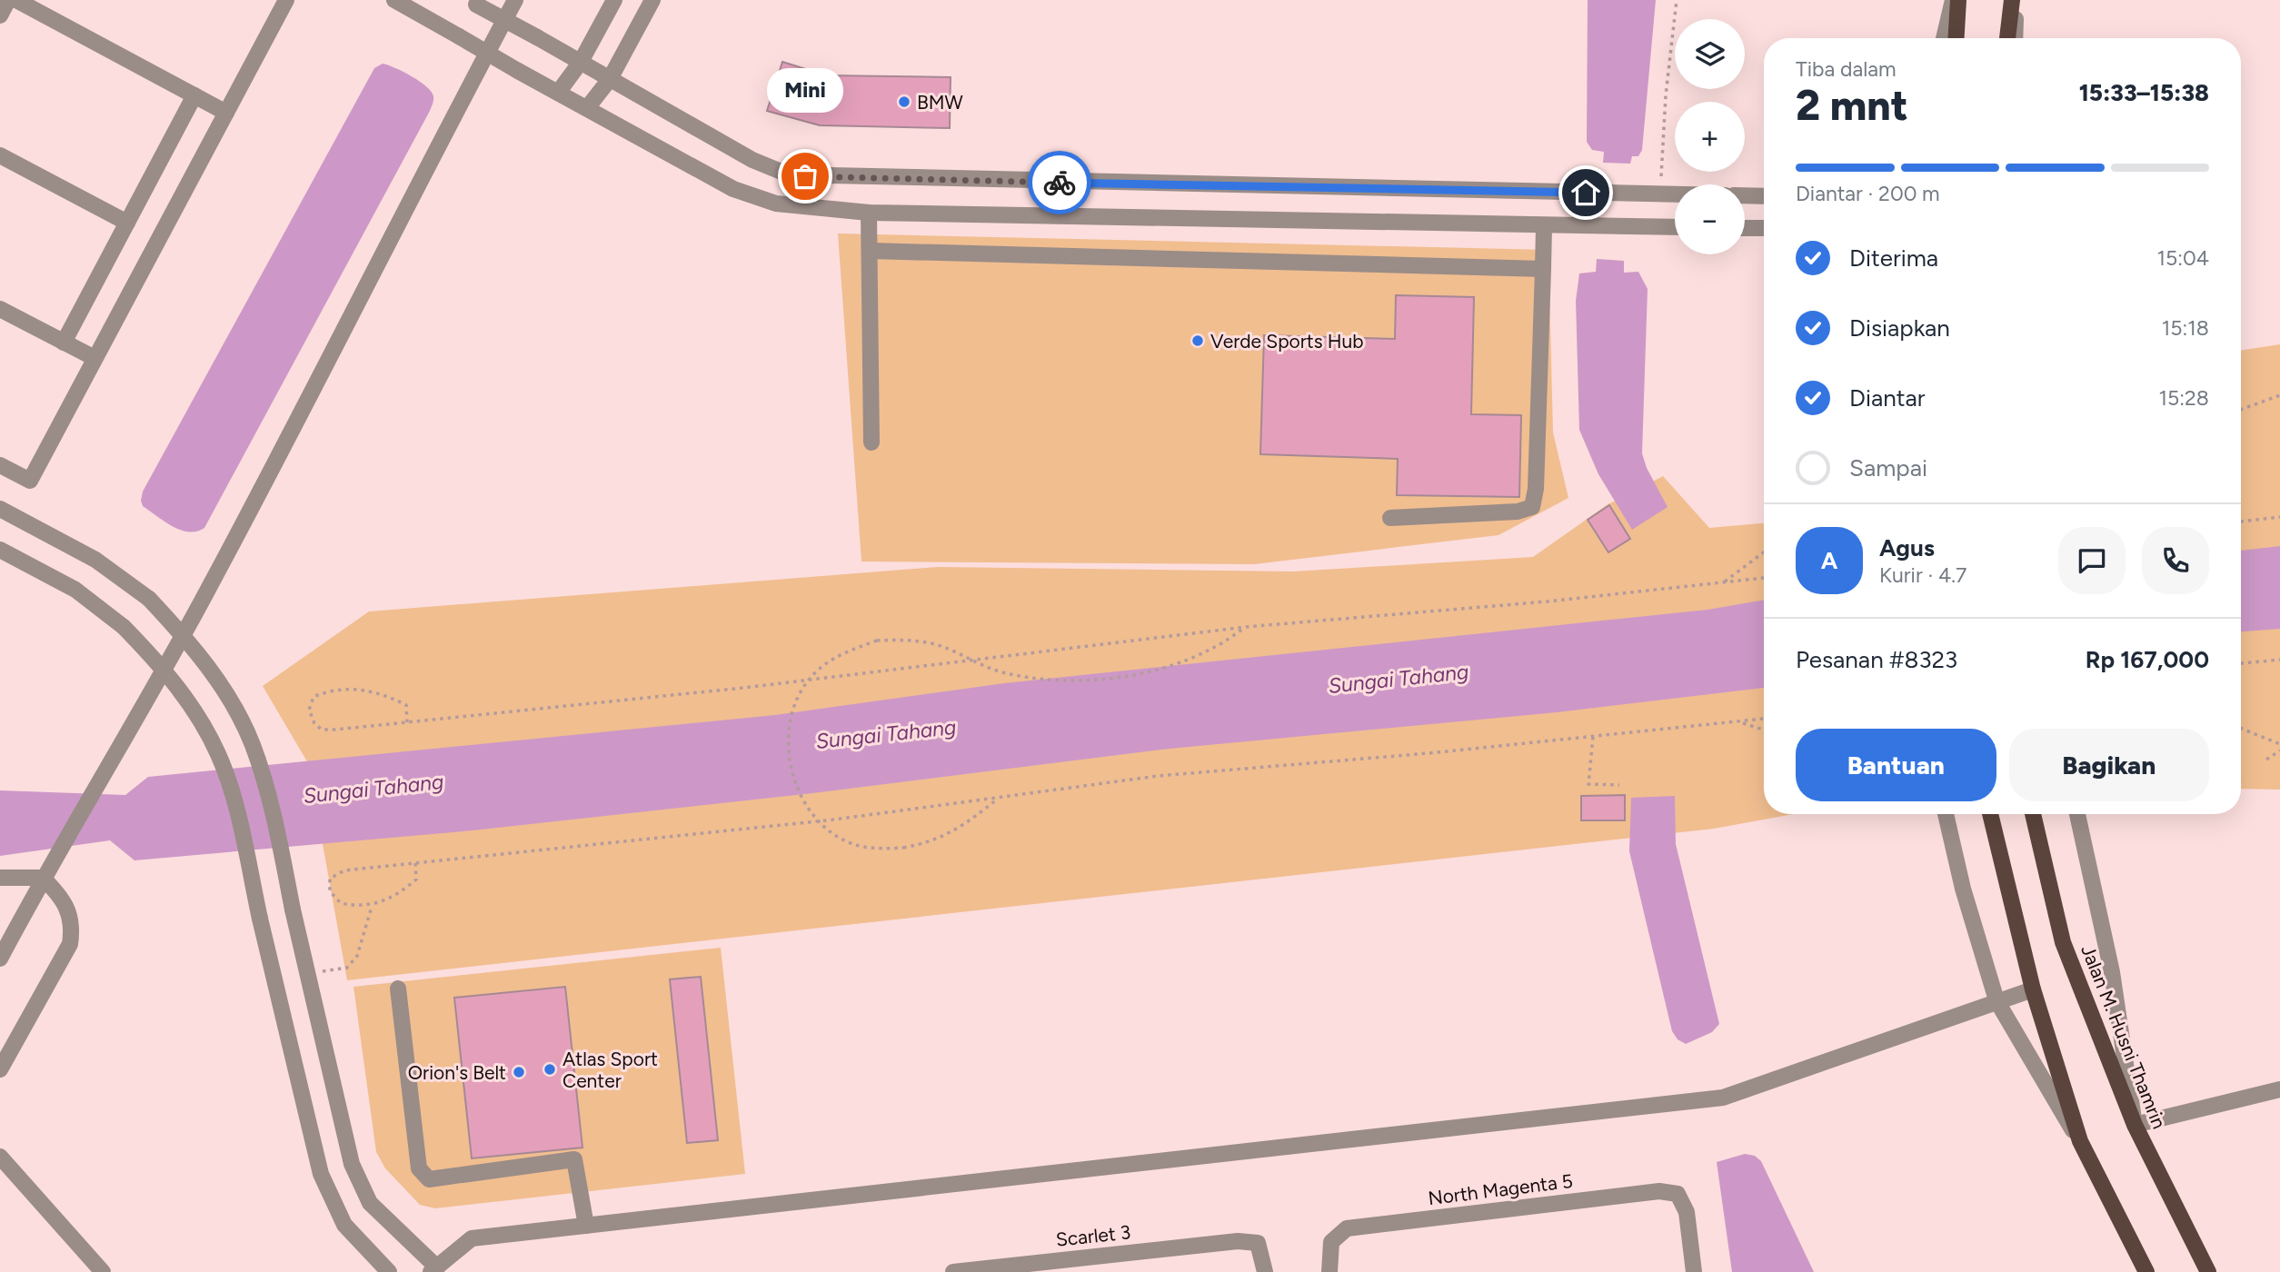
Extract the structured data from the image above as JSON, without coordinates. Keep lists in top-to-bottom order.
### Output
{
  "streets": {
    "main road": ["Jalan M. Husni Thamrin"],
    "street": ["North Magenta 5", "Scarlet 3"]
  },
  "water": ["Sungai Tahang"],
  "places": [
    "BMW",
    "Mini",
    "Verde Sports Hub",
    "Atlas Sport Center",
    "Orion's Belt"
  ],
  "page": {
    "map_buttons": ["+", "−"],
    "heading": ["2 mnt", "Tiba dalam", "15:33–15:38"],
    "panel": [
      "Agus",
      "Kurir · 4.7",
      "Pesanan #8323",
      "Rp 167,000"
    ],
    "bubble": "Mini",
    "bar": "Diantar · 200 m",
    "list": [
      ["Diterima", "15:04"],
      ["Disiapkan", "15:18"],
      ["Diantar", "15:28"],
      "Sampai"
    ],
    "round": "A",
    "buttons": ["Bantuan", "Bagikan"]
  }
}
